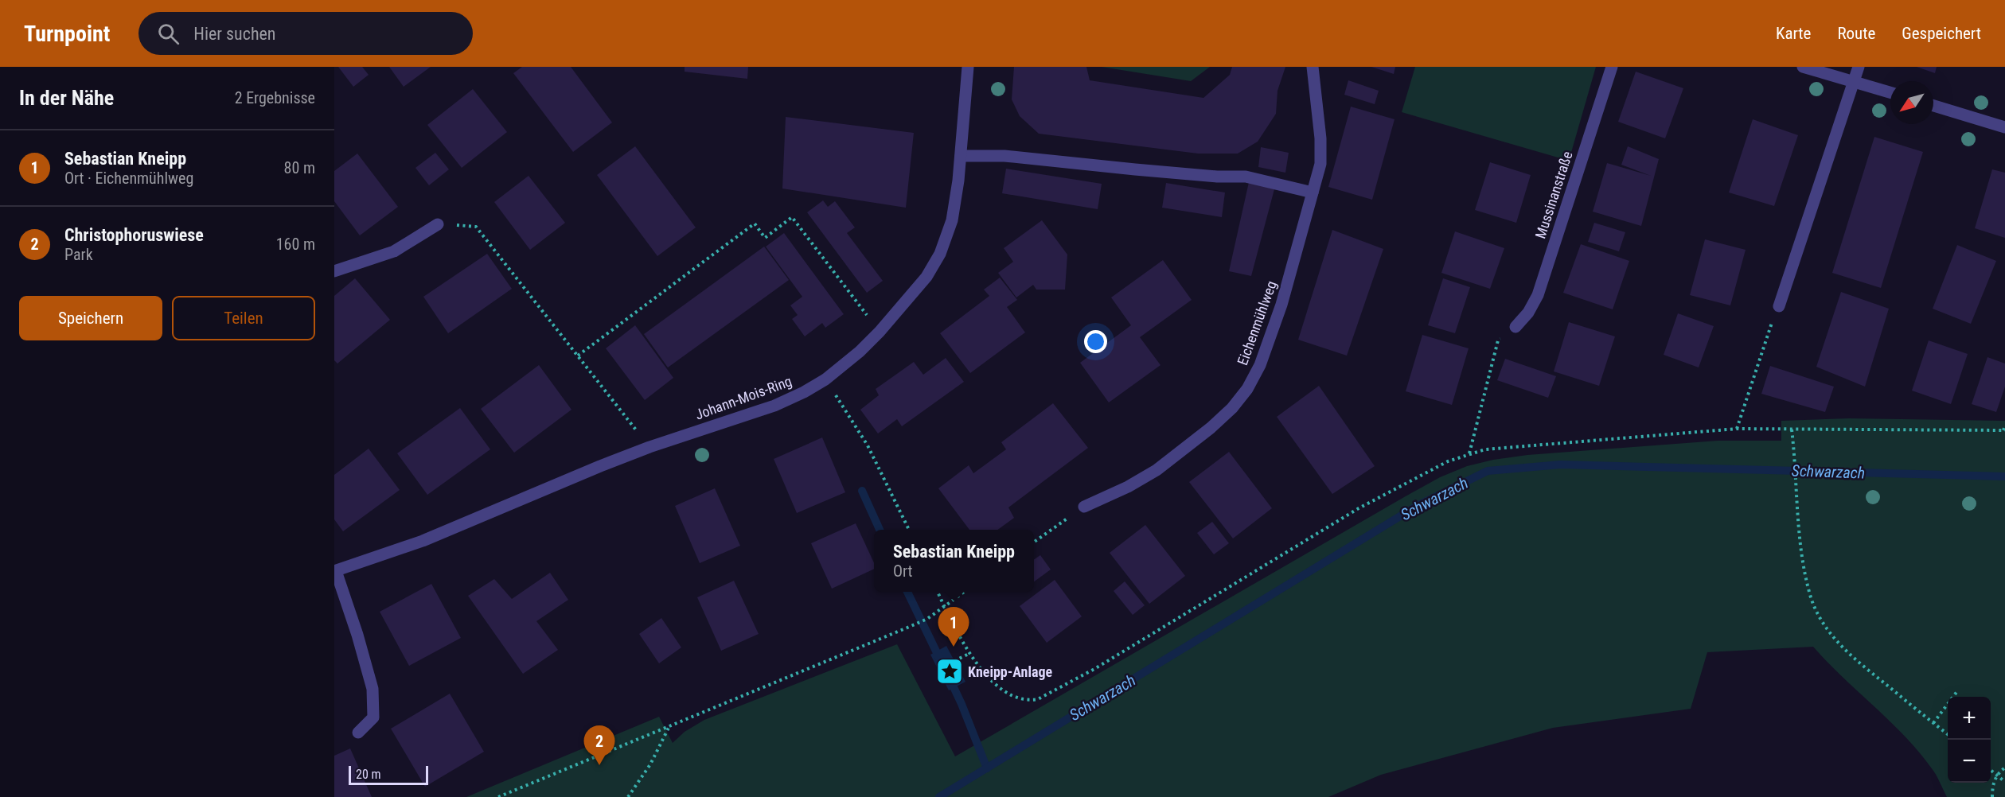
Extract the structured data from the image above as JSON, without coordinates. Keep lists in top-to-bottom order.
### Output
{
  "streets": {
    "street": ["Mussinanstraße", "Eichenmühlweg", "Johann-Mois-Ring"]
  },
  "water": ["Schwarzach"],
  "places": {
    "place": ["Kneipp-Anlage"]
  },
  "scale_bar": "20 m",
  "north": "bottom left",
  "page": {
    "header": "Turnpoint",
    "search": "Hier suchen",
    "nav": ["Karte", "Route", "Gespeichert"],
    "heading": ["In der Nähe", "2 Ergebnisse"],
    "list": [
      {
        "mark": "1",
        "name": "Sebastian Kneipp",
        "note": "Ort · Eichenmühlweg",
        "value": "80 m"
      },
      {
        "mark": "2",
        "name": "Christophoruswiese",
        "note": "Park",
        "value": "160 m"
      }
    ],
    "buttons": ["Speichern", "Teilen"],
    "popup": ["Sebastian Kneipp", "Ort"],
    "pins": ["1", "2"],
    "map_buttons": ["+", "−"],
    "scale": "20 m"
  }
}
